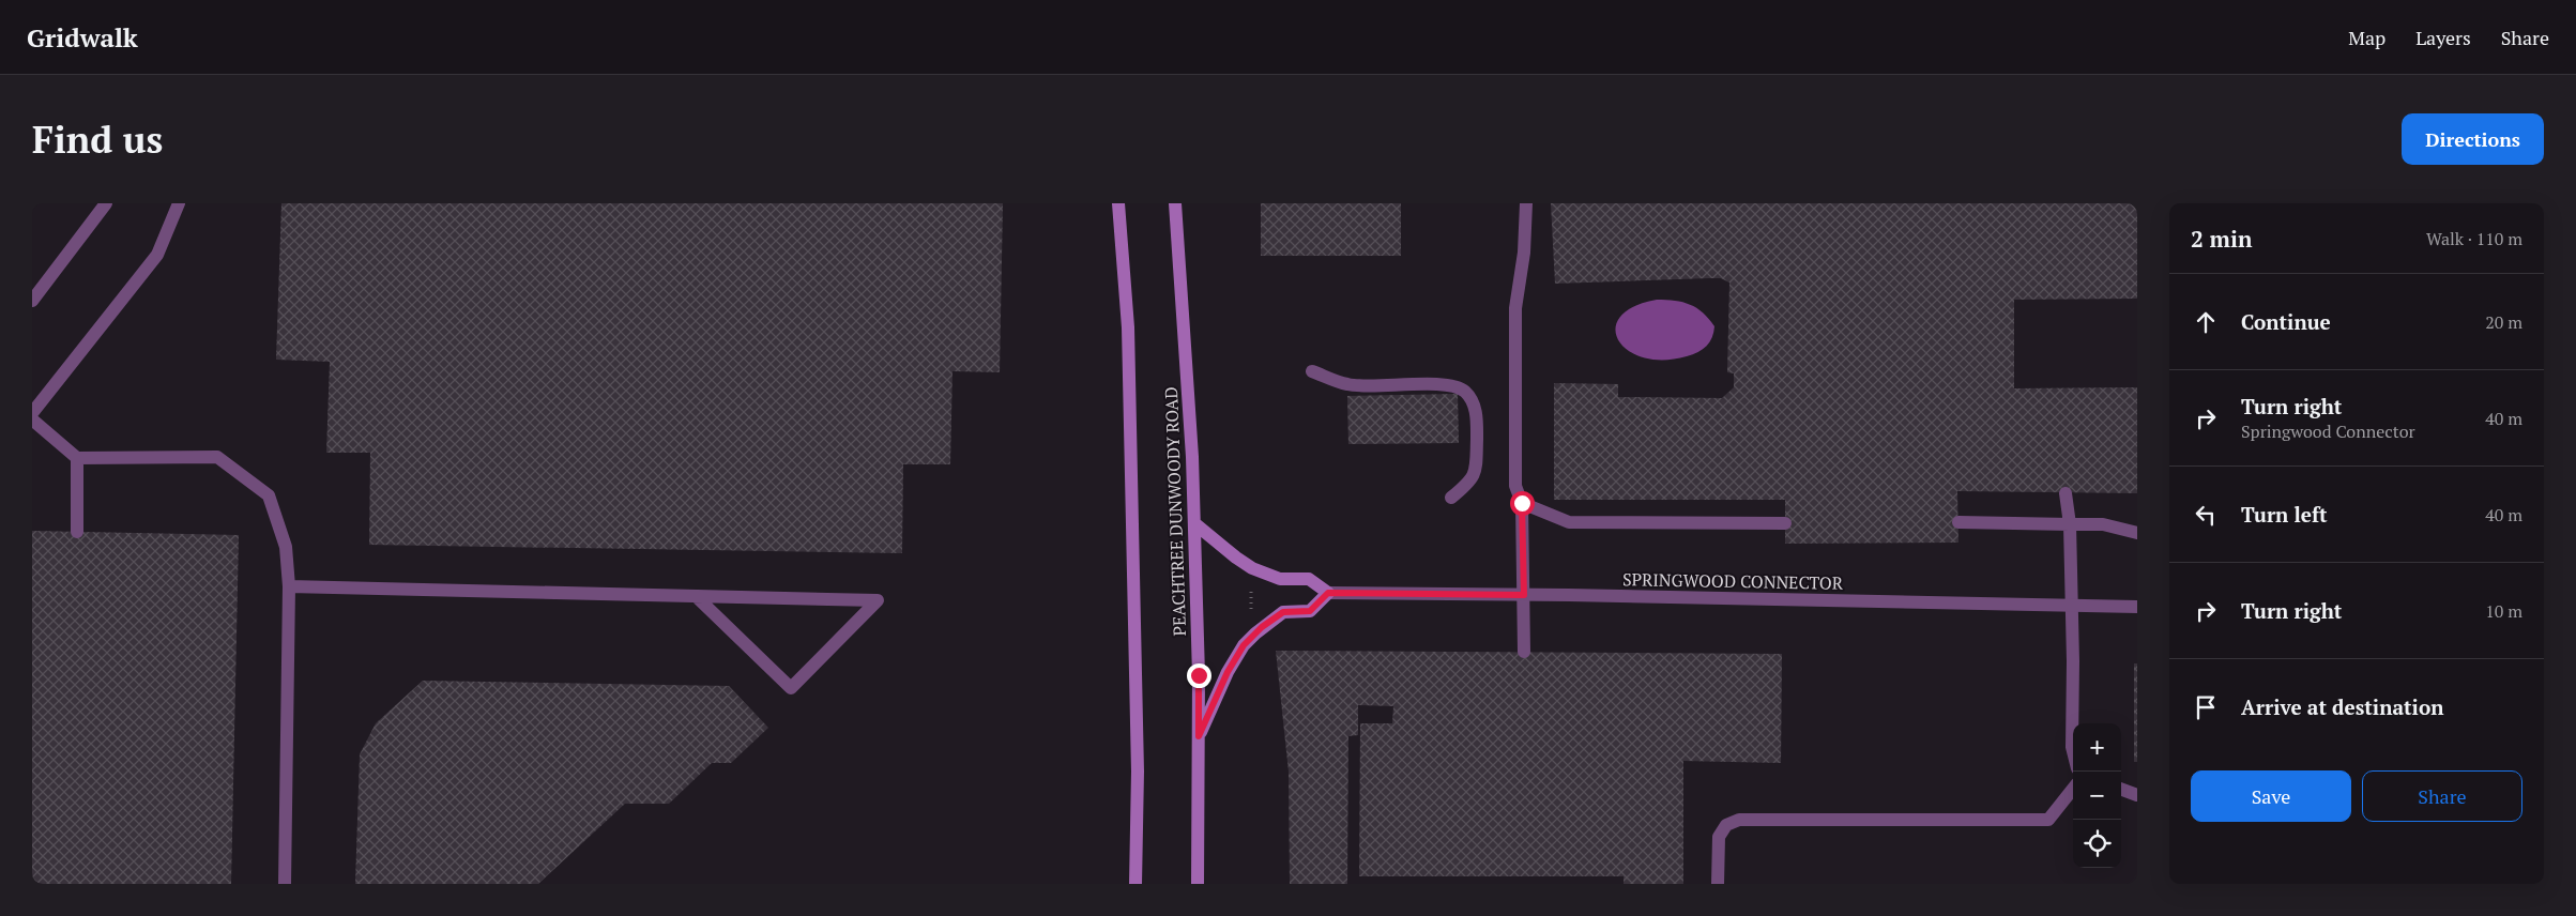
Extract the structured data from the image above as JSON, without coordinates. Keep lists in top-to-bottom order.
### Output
{
  "streets": {
    "main road": ["PEACHTREE DUNWOODY ROAD"],
    "street": ["SPRINGWOOD CONNECTOR"]
  },
  "page": {
    "header": "Gridwalk",
    "nav": ["Map", "Layers", "Share"],
    "buttons": [
      "Directions",
      ["Save", "Share"]
    ],
    "title": "Find us",
    "heading": ["2 min", "Walk · 110 m"],
    "list": [
      ["Continue", "20 m"],
      ["Turn right", "Springwood Connector", "40 m"],
      ["Turn left", "40 m"],
      ["Turn right", "10 m"],
      "Arrive at destination"
    ],
    "map_buttons": ["+", "−"]
  }
}
